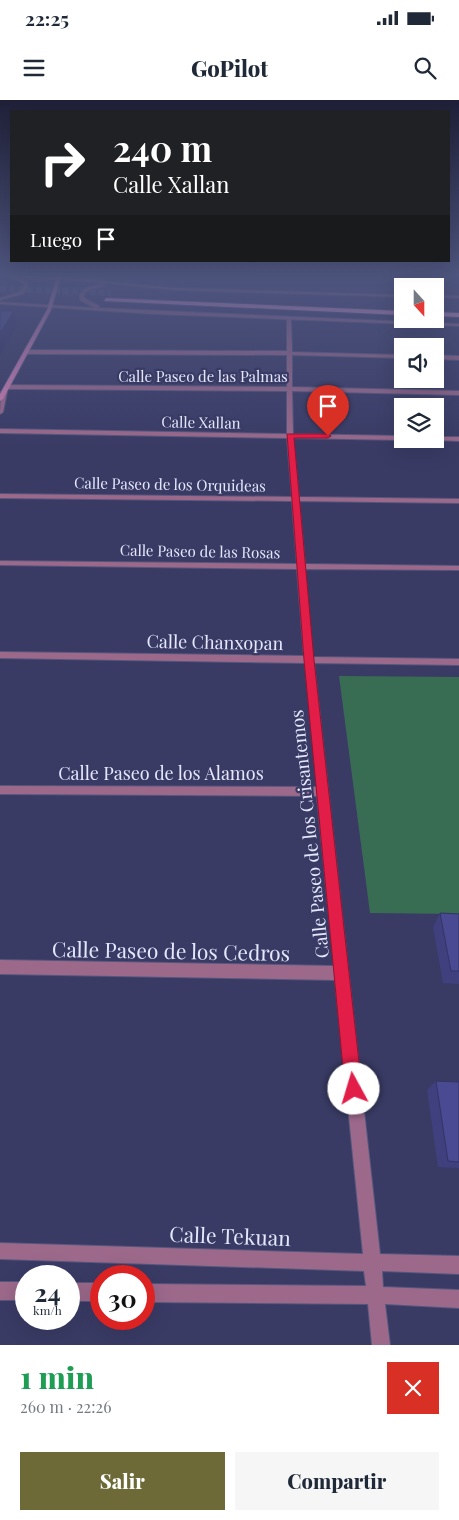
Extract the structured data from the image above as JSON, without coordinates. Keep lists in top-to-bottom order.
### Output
{
  "streets": {
    "street": [
      "Calle Paseo de las Palmas",
      "Calle Xallan",
      "Calle Paseo de los Orquideas",
      "Calle Paseo de las Rosas",
      "Calle Chanxopan",
      "Calle Paseo de los Alamos",
      "Calle Paseo de los Crisantemos",
      "Calle Paseo de los Cedros",
      "Calle Tekuan"
    ]
  },
  "crossings": [
    ["Calle Paseo de las Palmas", "Calle Paseo de los Crisantemos"],
    ["Calle Xallan", "Calle Paseo de los Crisantemos"],
    ["Calle Paseo de los Orquideas", "Calle Paseo de los Crisantemos"],
    ["Calle Paseo de las Rosas", "Calle Paseo de los Crisantemos"],
    ["Calle Chanxopan", "Calle Paseo de los Crisantemos"],
    ["Calle Paseo de los Alamos", "Calle Paseo de los Crisantemos"],
    ["Calle Paseo de los Crisantemos", "Calle Paseo de los Cedros"],
    ["Calle Paseo de los Crisantemos", "Calle Tekuan"]
  ],
  "north": "bottom",
  "page": {
    "status": "22:25",
    "header": "GoPilot",
    "turn": ["240 m", "Calle Xallan"],
    "then": "Luego",
    "speed": "24 km/h",
    "limit": "30",
    "heading": ["1 min", "260 m · 22:26"],
    "buttons": ["Salir", "Compartir"]
  }
}
